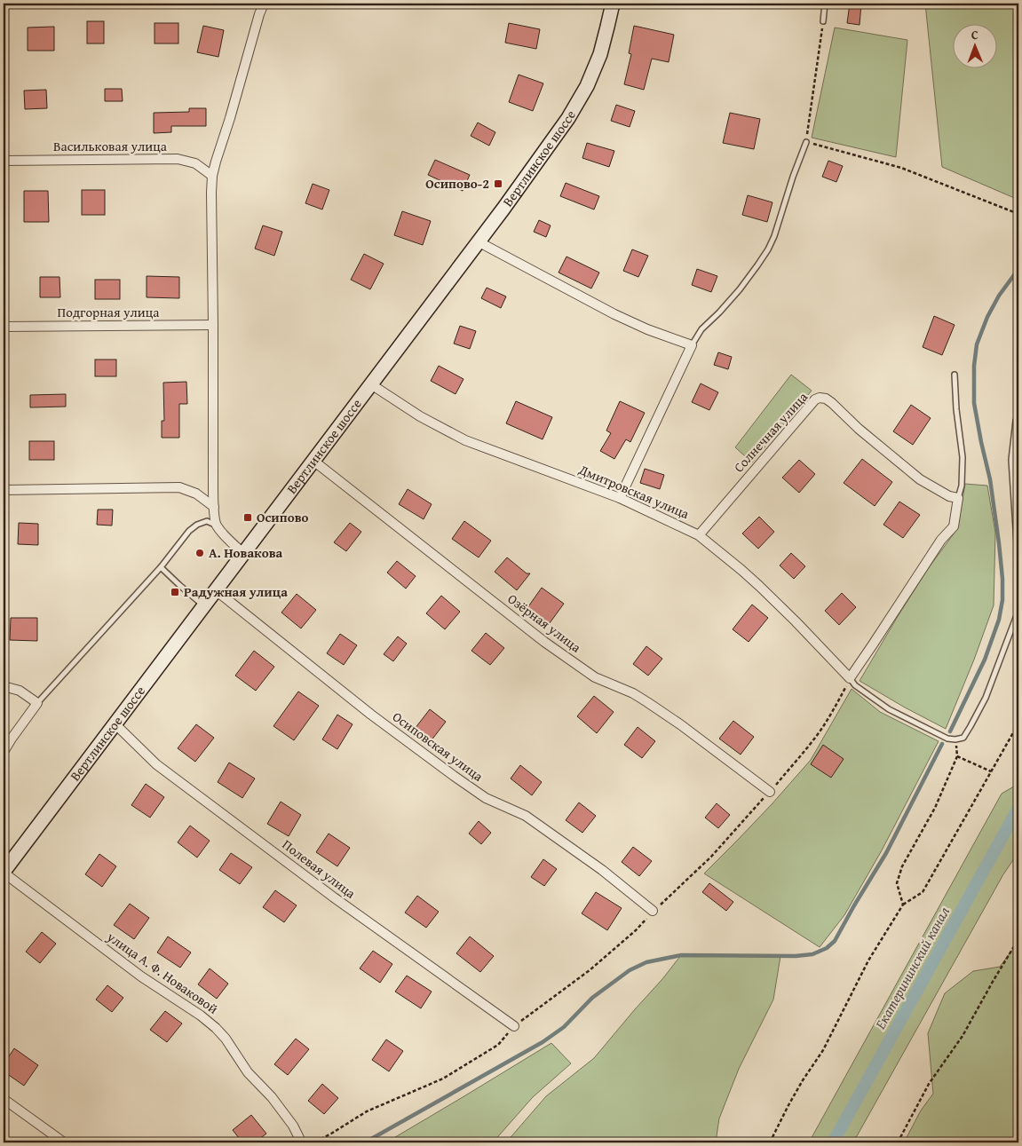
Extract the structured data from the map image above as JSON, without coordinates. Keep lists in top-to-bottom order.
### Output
{
  "streets": {
    "main road": ["Вертлинское шоссе"],
    "street": [
      "Васильковая улица",
      "Подгорная улица",
      "Солнечная улица",
      "Дмитровская улица",
      "Озёрная улица",
      "Осиповская улица",
      "Полевая улица",
      "улица А. Ф. Новаковой"
    ]
  },
  "crossings": [
    ["Вертлинское шоссе", "Дмитровская улица"],
    ["Вертлинское шоссе", "Озёрная улица"],
    ["Вертлинское шоссе", "Осиповская улица"],
    ["Вертлинское шоссе", "Полевая улица"],
    ["Вертлинское шоссе", "улица А. Ф. Новаковой"],
    ["Солнечная улица", "Дмитровская улица"]
  ],
  "water": ["Екатерининский канал"],
  "places": {
    "transit": ["Осипово-2", "Осипово", "Радужная улица"],
    "other": ["А. Новакова"]
  },
  "north": "top"
}
